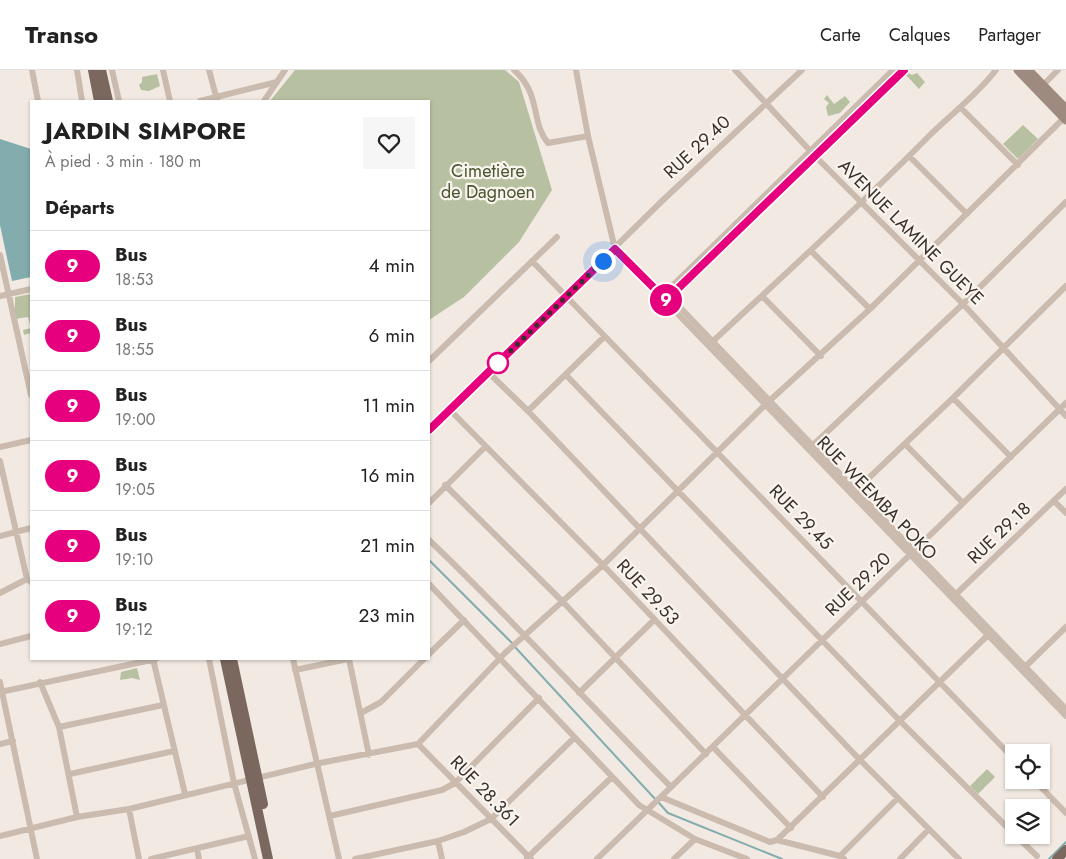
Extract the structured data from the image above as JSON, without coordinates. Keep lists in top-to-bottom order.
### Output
{
  "streets": {
    "street": [
      "RUE 29.40",
      "AVENUE LAMINE GUEYE",
      "RUE WEEMBA POKO",
      "RUE 29.45",
      "RUE 29.18",
      "RUE 29.20",
      "RUE 29.53",
      "RUE 28.361"
    ]
  },
  "crossings": [
    ["RUE 29.40", "AVENUE LAMINE GUEYE"],
    ["RUE 29.40", "RUE WEEMBA POKO"],
    ["RUE 29.40", "RUE 29.45"],
    ["RUE 29.40", "RUE 29.53"],
    ["AVENUE LAMINE GUEYE", "RUE 29.20"],
    ["RUE WEEMBA POKO", "RUE 29.18"],
    ["RUE WEEMBA POKO", "RUE 29.20"],
    ["RUE 29.45", "RUE 29.20"],
    ["RUE 29.20", "RUE 29.53"]
  ],
  "parks": ["Cimetière de Dagnoen"],
  "lines": ["bus line 9"],
  "page": {
    "header": "Transo",
    "nav": ["Carte", "Calques", "Partager"],
    "on_map": "9",
    "heading": [
      ["JARDIN SIMPORE", "À pied · 3 min · 180 m"],
      "Départs"
    ],
    "list": [
      {
        "mark": "9",
        "name": "Bus",
        "note": "18:53",
        "value": "4 min"
      },
      {
        "mark": "9",
        "name": "Bus",
        "note": "18:55",
        "value": "6 min"
      },
      {
        "mark": "9",
        "name": "Bus",
        "note": "19:00",
        "value": "11 min"
      },
      {
        "mark": "9",
        "name": "Bus",
        "note": "19:05",
        "value": "16 min"
      },
      {
        "mark": "9",
        "name": "Bus",
        "note": "19:10",
        "value": "21 min"
      },
      {
        "mark": "9",
        "name": "Bus",
        "note": "19:12",
        "value": "23 min"
      }
    ]
  }
}
